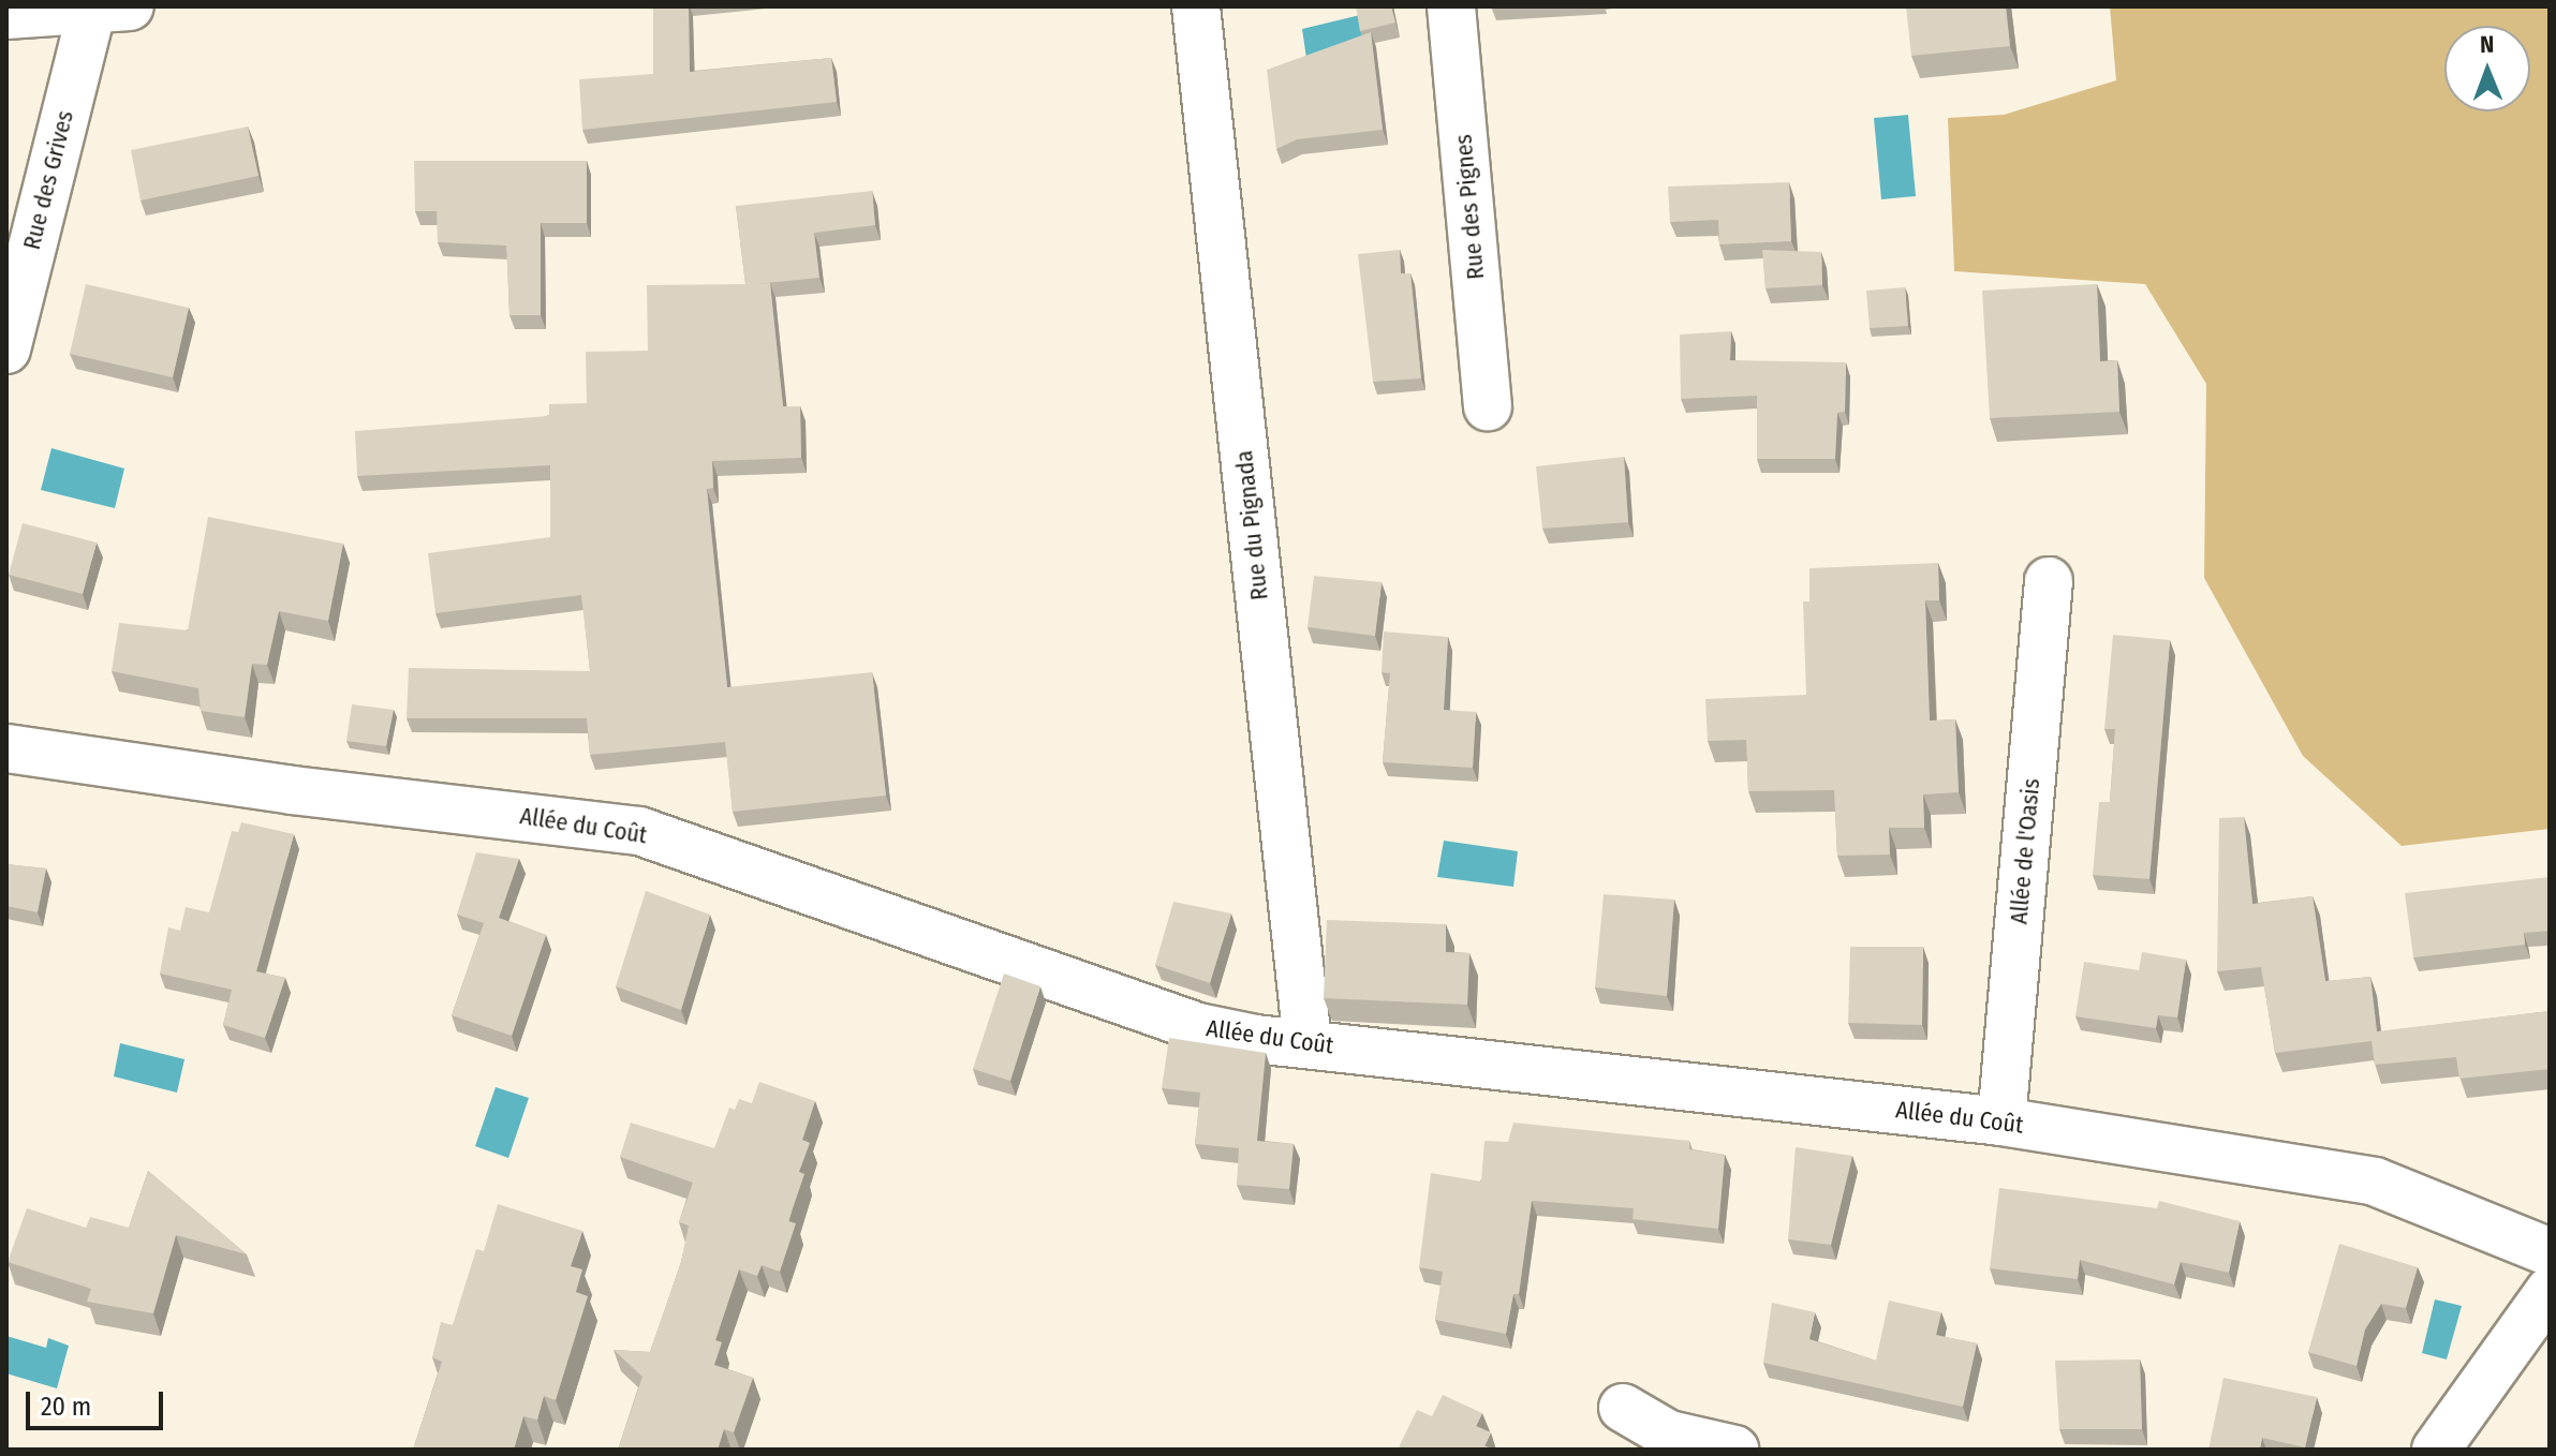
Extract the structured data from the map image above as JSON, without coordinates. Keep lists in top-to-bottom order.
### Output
{
  "streets": {
    "street": [
      "Rue des Grives",
      "Rue des Pignes",
      "Rue du Pignada",
      "Allée du Coût",
      "Allée de l'Oasis"
    ]
  },
  "crossings": [
    ["Rue du Pignada", "Allée du Coût"],
    ["Allée du Coût", "Allée de l'Oasis"]
  ],
  "scale_bar": "20 m",
  "north": "top"
}
